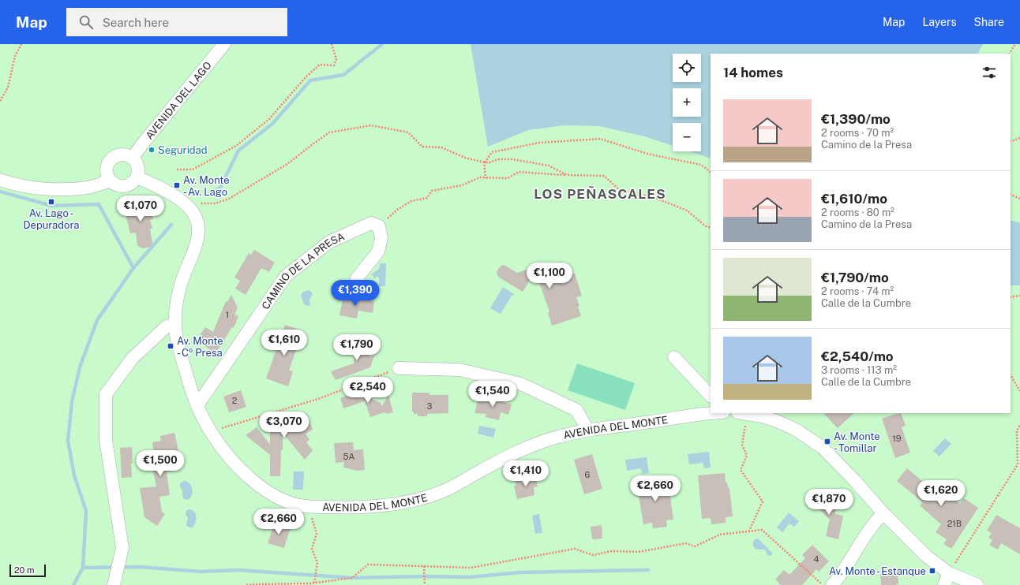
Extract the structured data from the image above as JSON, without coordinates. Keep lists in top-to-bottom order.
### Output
{
  "streets": {
    "street": ["AVENIDA DEL LAGO", "CAMINO DE LA PRESA", "AVENIDA DEL MONTE"]
  },
  "crossings": [
    ["AVENIDA DEL LAGO", "AVENIDA DEL MONTE"],
    ["CAMINO DE LA PRESA", "AVENIDA DEL MONTE"]
  ],
  "districts": ["LOS PEÑASCALES"],
  "places": {
    "other": ["Seguridad"],
    "transit": [
      "Av. Monte - Av. Lago",
      "Av. Lago - Depuradora",
      "Av. Monte - Cº Presa",
      "Av. Monte - Tomillar",
      "Av. Monte - Estanque"
    ]
  },
  "house_numbers": [
    "1",
    "2",
    "3",
    "19",
    "5A",
    "6",
    "21B",
    "4"
  ],
  "scale_bar": "20 m",
  "page": {
    "header": "Map",
    "search": "Search here",
    "nav": ["Map", "Layers", "Share"],
    "map_buttons": ["+", "−"],
    "heading": "14 homes",
    "list": [
      {
        "name": "€1,390/mo",
        "note": "2 rooms · 70 m² · Camino de la Presa"
      },
      {
        "name": "€1,610/mo",
        "note": "2 rooms · 80 m² · Camino de la Presa"
      },
      {
        "name": "€1,790/mo",
        "note": "2 rooms · 74 m² · Calle de la Cumbre"
      },
      {
        "name": "€2,540/mo",
        "note": "3 rooms · 113 m² · Calle de la Cumbre"
      }
    ],
    "price": [
      "€1,070",
      "€1,100",
      "€1,390",
      "€1,610",
      "€1,790",
      "€2,540",
      "€1,540",
      "€3,070",
      "€1,500",
      "€1,410",
      "€2,660",
      "€1,620",
      "€1,870",
      "€2,660"
    ],
    "scale": "20 m"
  }
}
